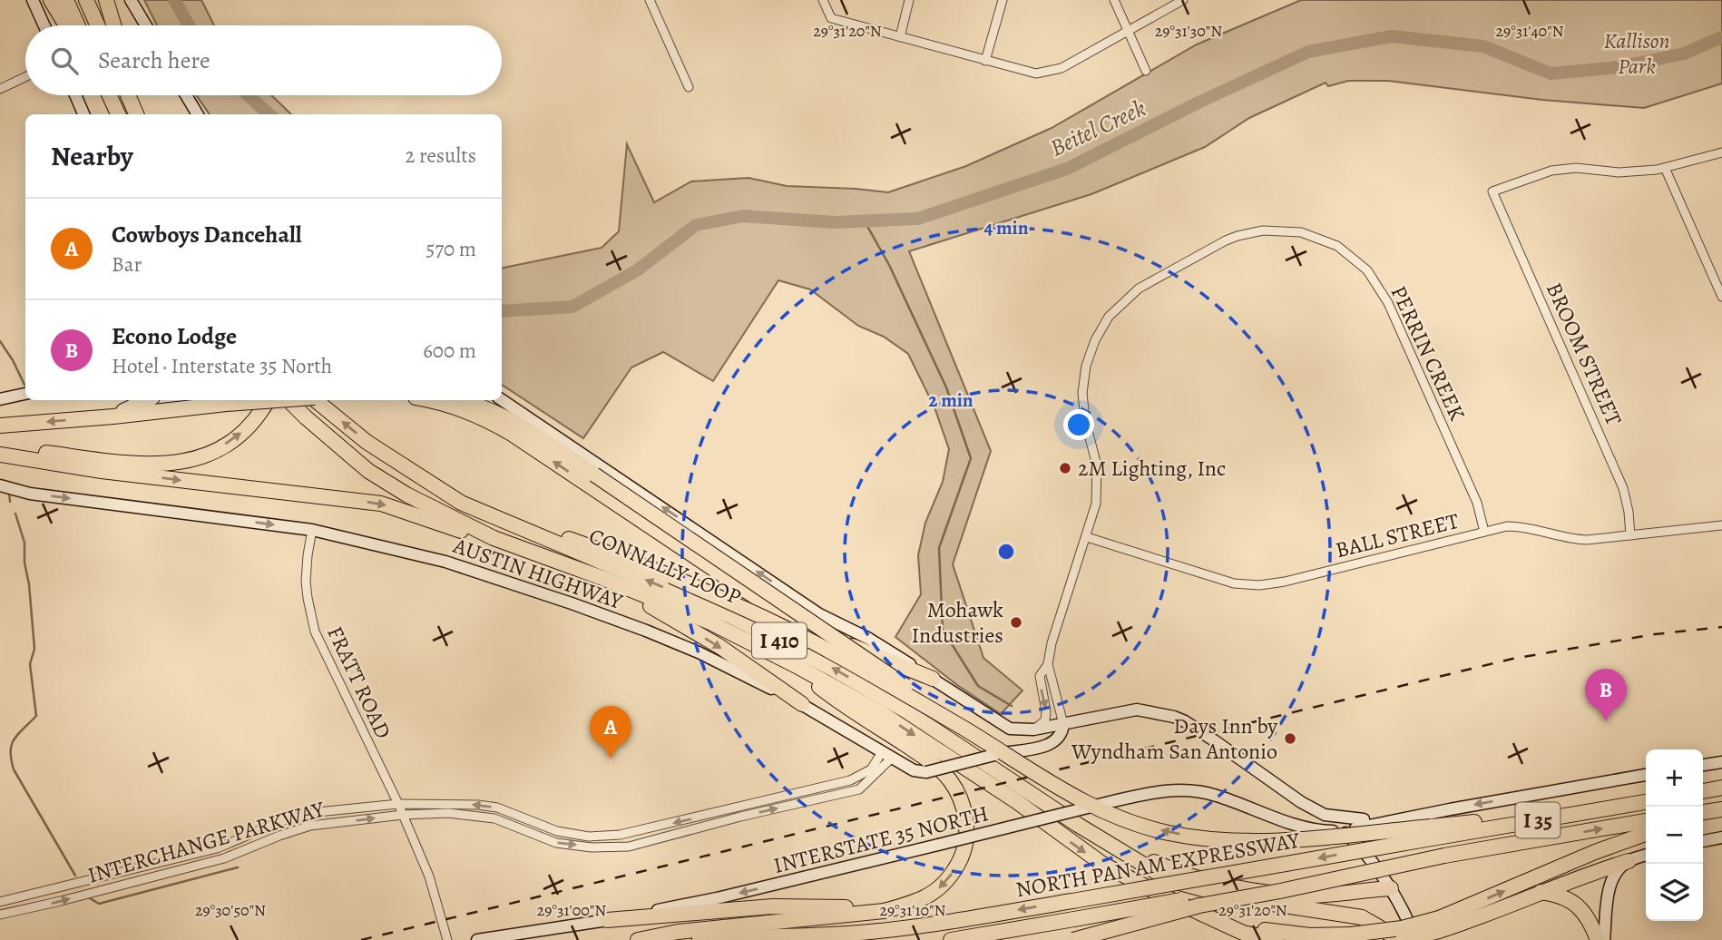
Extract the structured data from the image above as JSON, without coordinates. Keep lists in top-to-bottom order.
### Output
{
  "streets": {
    "highway": [
      "CONNALLY LOOP",
      "I 410",
      "I 35",
      "NORTH PAN AM EXPRESSWAY"
    ],
    "main road": ["AUSTIN HIGHWAY", "INTERSTATE 35 NORTH"],
    "street": [
      "PERRIN CREEK",
      "BROOM STREET",
      "BALL STREET",
      "FRATT ROAD",
      "INTERCHANGE PARKWAY"
    ]
  },
  "crossings": [
    ["PERRIN CREEK", "BALL STREET"],
    ["PERRIN CREEK", "AUSTIN HIGHWAY"],
    ["BROOM STREET", "BALL STREET"],
    ["CONNALLY LOOP", "I 410"],
    ["AUSTIN HIGHWAY", "FRATT ROAD"],
    ["AUSTIN HIGHWAY", "INTERCHANGE PARKWAY"],
    ["FRATT ROAD", "INTERCHANGE PARKWAY"]
  ],
  "one_way": ["INTERSTATE 35 NORTH"],
  "water": ["Beitel Creek"],
  "parks": ["Kallison Park"],
  "places": ["2M Lighting, Inc", "Mohawk Industries", "Days Inn by Wyndham San Antonio"],
  "page": {
    "search": "Search here",
    "heading": ["Nearby", "2 results"],
    "list": [
      {
        "mark": "A",
        "name": "Cowboys Dancehall",
        "note": "Bar",
        "value": "570 m"
      },
      {
        "mark": "B",
        "name": "Econo Lodge",
        "note": "Hotel · Interstate 35 North",
        "value": "600 m"
      }
    ],
    "pins": ["B", "A"],
    "map_buttons": ["+", "−"]
  },
  "coordinates": [
    "29°31'40\"N",
    "29°31'20\"N",
    "29°31'30\"N",
    "29°30'50\"N",
    "29°31'00\"N",
    "29°31'10\"N"
  ],
  "rings": ["4 min", "2 min"]
}
